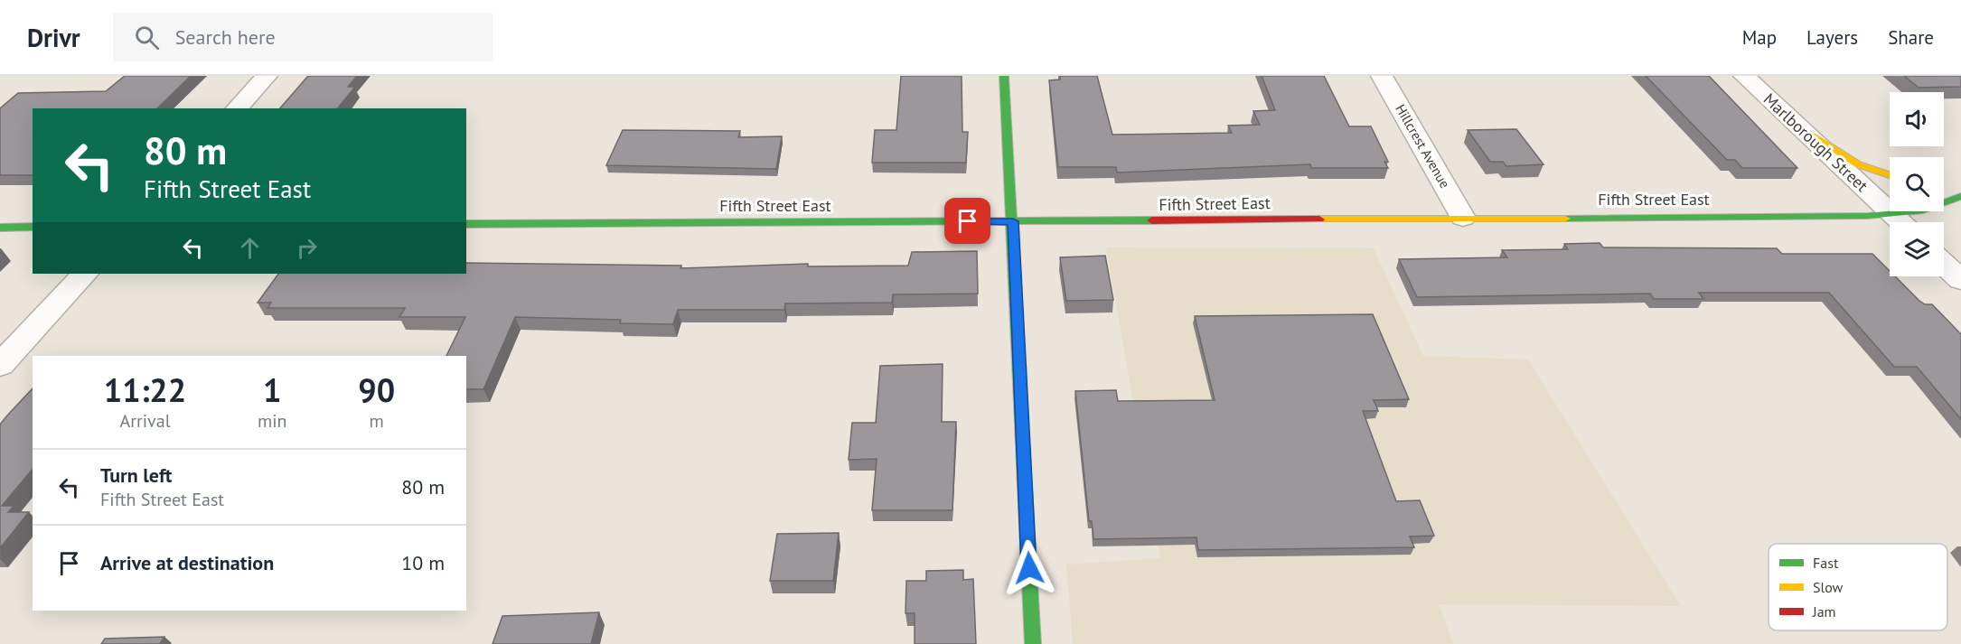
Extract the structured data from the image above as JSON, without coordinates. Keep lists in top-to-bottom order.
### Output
{
  "streets": {
    "street": ["Marlborough Street", "Hillcrest Avenue", "Fifth Street East"]
  },
  "crossings": [
    ["Hillcrest Avenue", "Fifth Street East"]
  ],
  "legend": ["Fast", "Slow", "Jam"],
  "page": {
    "header": "Drivr",
    "search": "Search here",
    "nav": ["Map", "Layers", "Share"],
    "turn": ["80 m", "Fifth Street East"],
    "eta": [
      "11:22",
      "Arrival",
      "1",
      "min",
      "90",
      "m"
    ],
    "list": [
      {
        "name": "Turn left",
        "note": "Fifth Street East",
        "value": "80 m"
      },
      {
        "name": "Arrive at destination",
        "value": "10 m"
      }
    ]
  }
}
